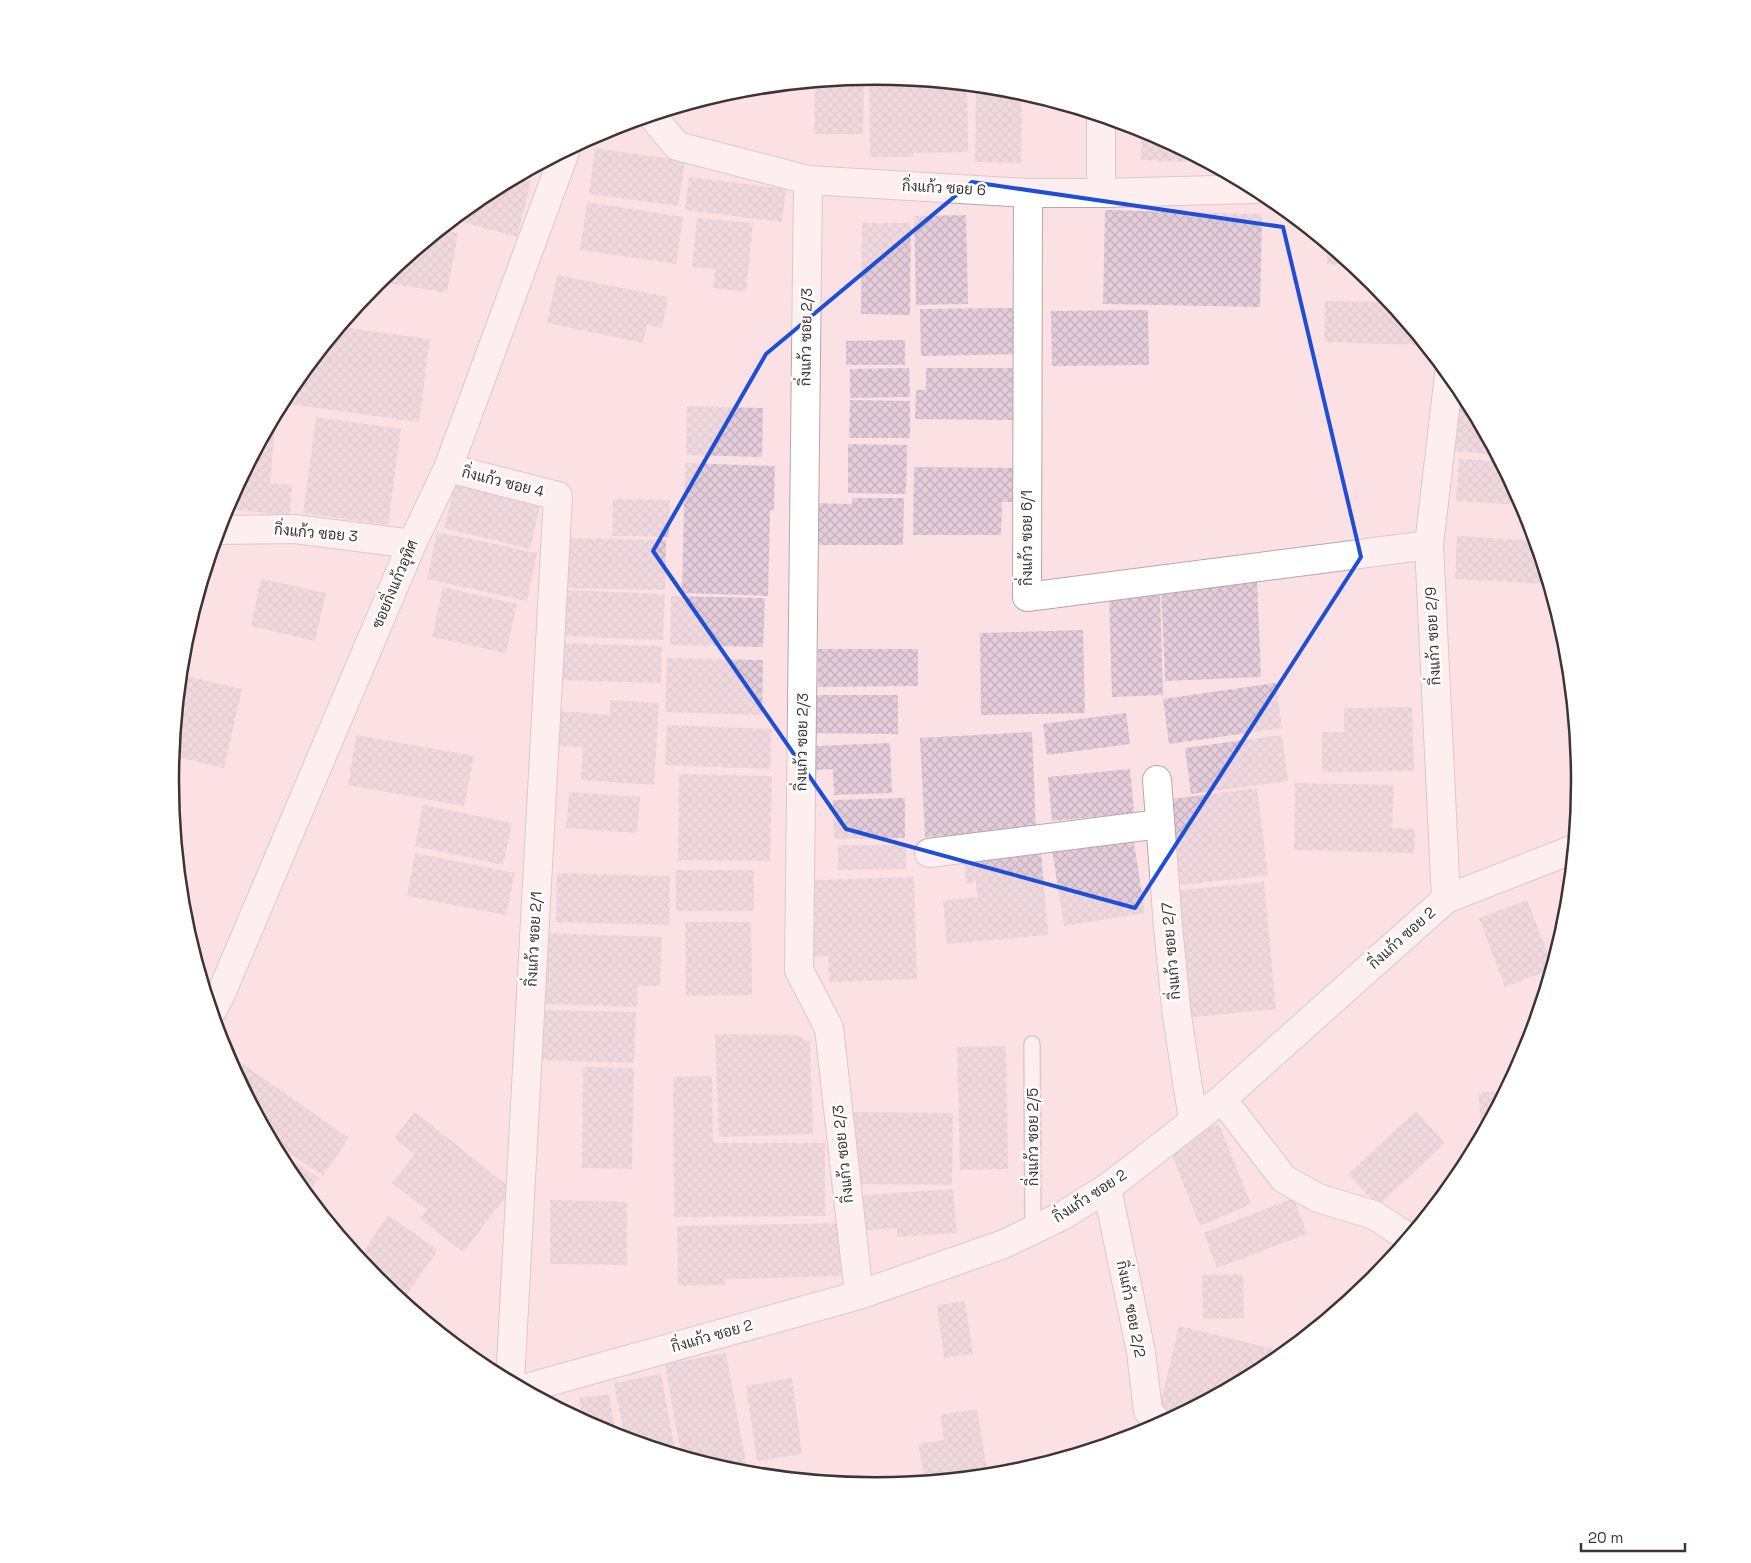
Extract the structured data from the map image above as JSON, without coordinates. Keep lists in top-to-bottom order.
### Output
{
  "streets": {
    "street": [
      "กิ่งแก้ว ซอย 6",
      "กิ่งแก้ว ซอย 2/3",
      "กิ่งแก้ว ซอย 4",
      "กิ่งแก้ว ซอย 3",
      "กิ่งแก้ว ซอย 6/1",
      "ซอยกิ่งแก้วอุทิศ",
      "กิ่งแก้ว ซอย 2/9",
      "กิ่งแก้ว ซอย 2",
      "กิ่งแก้ว ซอย 2/1",
      "กิ่งแก้ว ซอย 2/7",
      "กิ่งแก้ว ซอย 2/2"
    ],
    "lane": ["กิ่งแก้ว ซอย 2/5"]
  },
  "crossings": [
    ["กิ่งแก้ว ซอย 6", "กิ่งแก้ว ซอย 2/3"],
    ["กิ่งแก้ว ซอย 6", "กิ่งแก้ว ซอย 6/1"],
    ["กิ่งแก้ว ซอย 2/3", "กิ่งแก้ว ซอย 2"],
    ["กิ่งแก้ว ซอย 4", "ซอยกิ่งแก้วอุทิศ"],
    ["กิ่งแก้ว ซอย 4", "กิ่งแก้ว ซอย 2/1"],
    ["กิ่งแก้ว ซอย 3", "ซอยกิ่งแก้วอุทิศ"],
    ["กิ่งแก้ว ซอย 6/1", "กิ่งแก้ว ซอย 2/9"],
    ["กิ่งแก้ว ซอย 2/9", "กิ่งแก้ว ซอย 2"],
    ["กิ่งแก้ว ซอย 2", "กิ่งแก้ว ซอย 2/7"],
    ["กิ่งแก้ว ซอย 2", "กิ่งแก้ว ซอย 2/5"],
    ["กิ่งแก้ว ซอย 2", "กิ่งแก้ว ซอย 2/2"]
  ],
  "scale_bar": "20 m"
}
